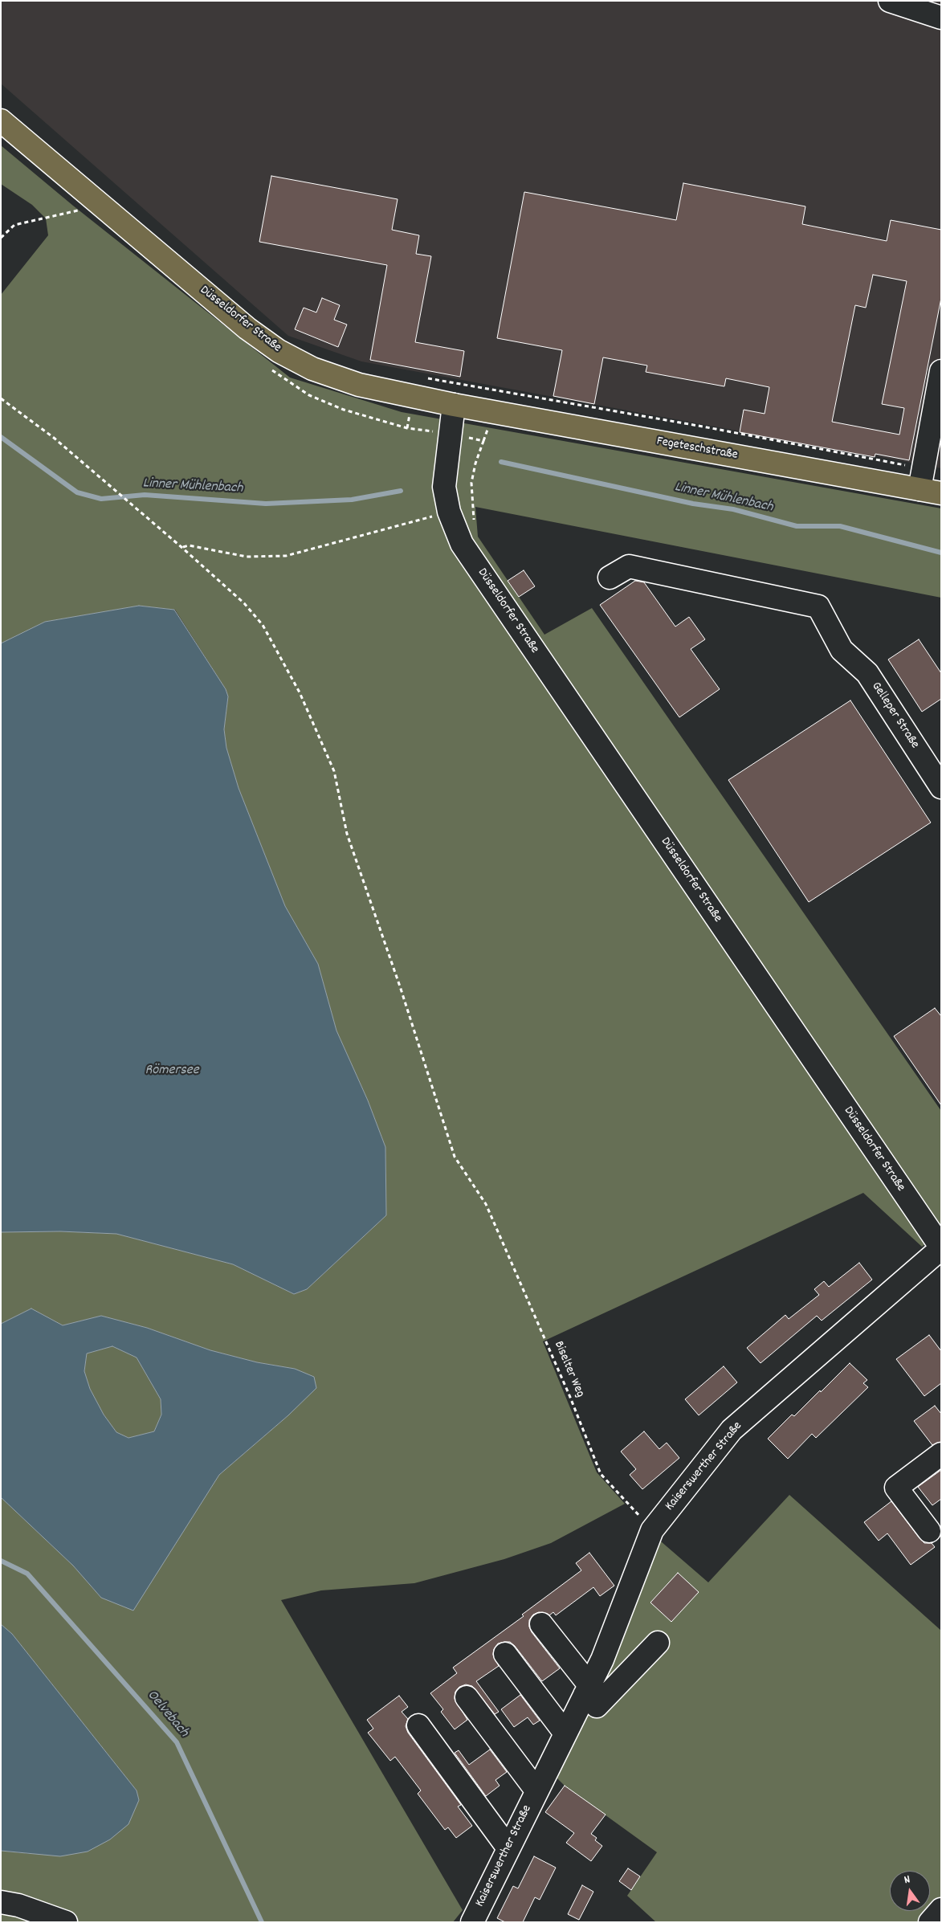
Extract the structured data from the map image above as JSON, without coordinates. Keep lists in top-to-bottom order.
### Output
{
  "streets": {
    "main road": ["Düsseldorfer Straße", "Fegeteschstraße"],
    "street": ["Gelleper Straße", "Kaiserswerther Straße"],
    "path": ["Biselter Weg"]
  },
  "crossings": [
    ["Düsseldorfer Straße", "Fegeteschstraße"],
    ["Düsseldorfer Straße", "Kaiserswerther Straße"],
    ["Biselter Weg", "Kaiserswerther Straße"]
  ],
  "water": ["Linner Mühlenbach", "Römersee", "Oelvebach"],
  "north": "top"
}
